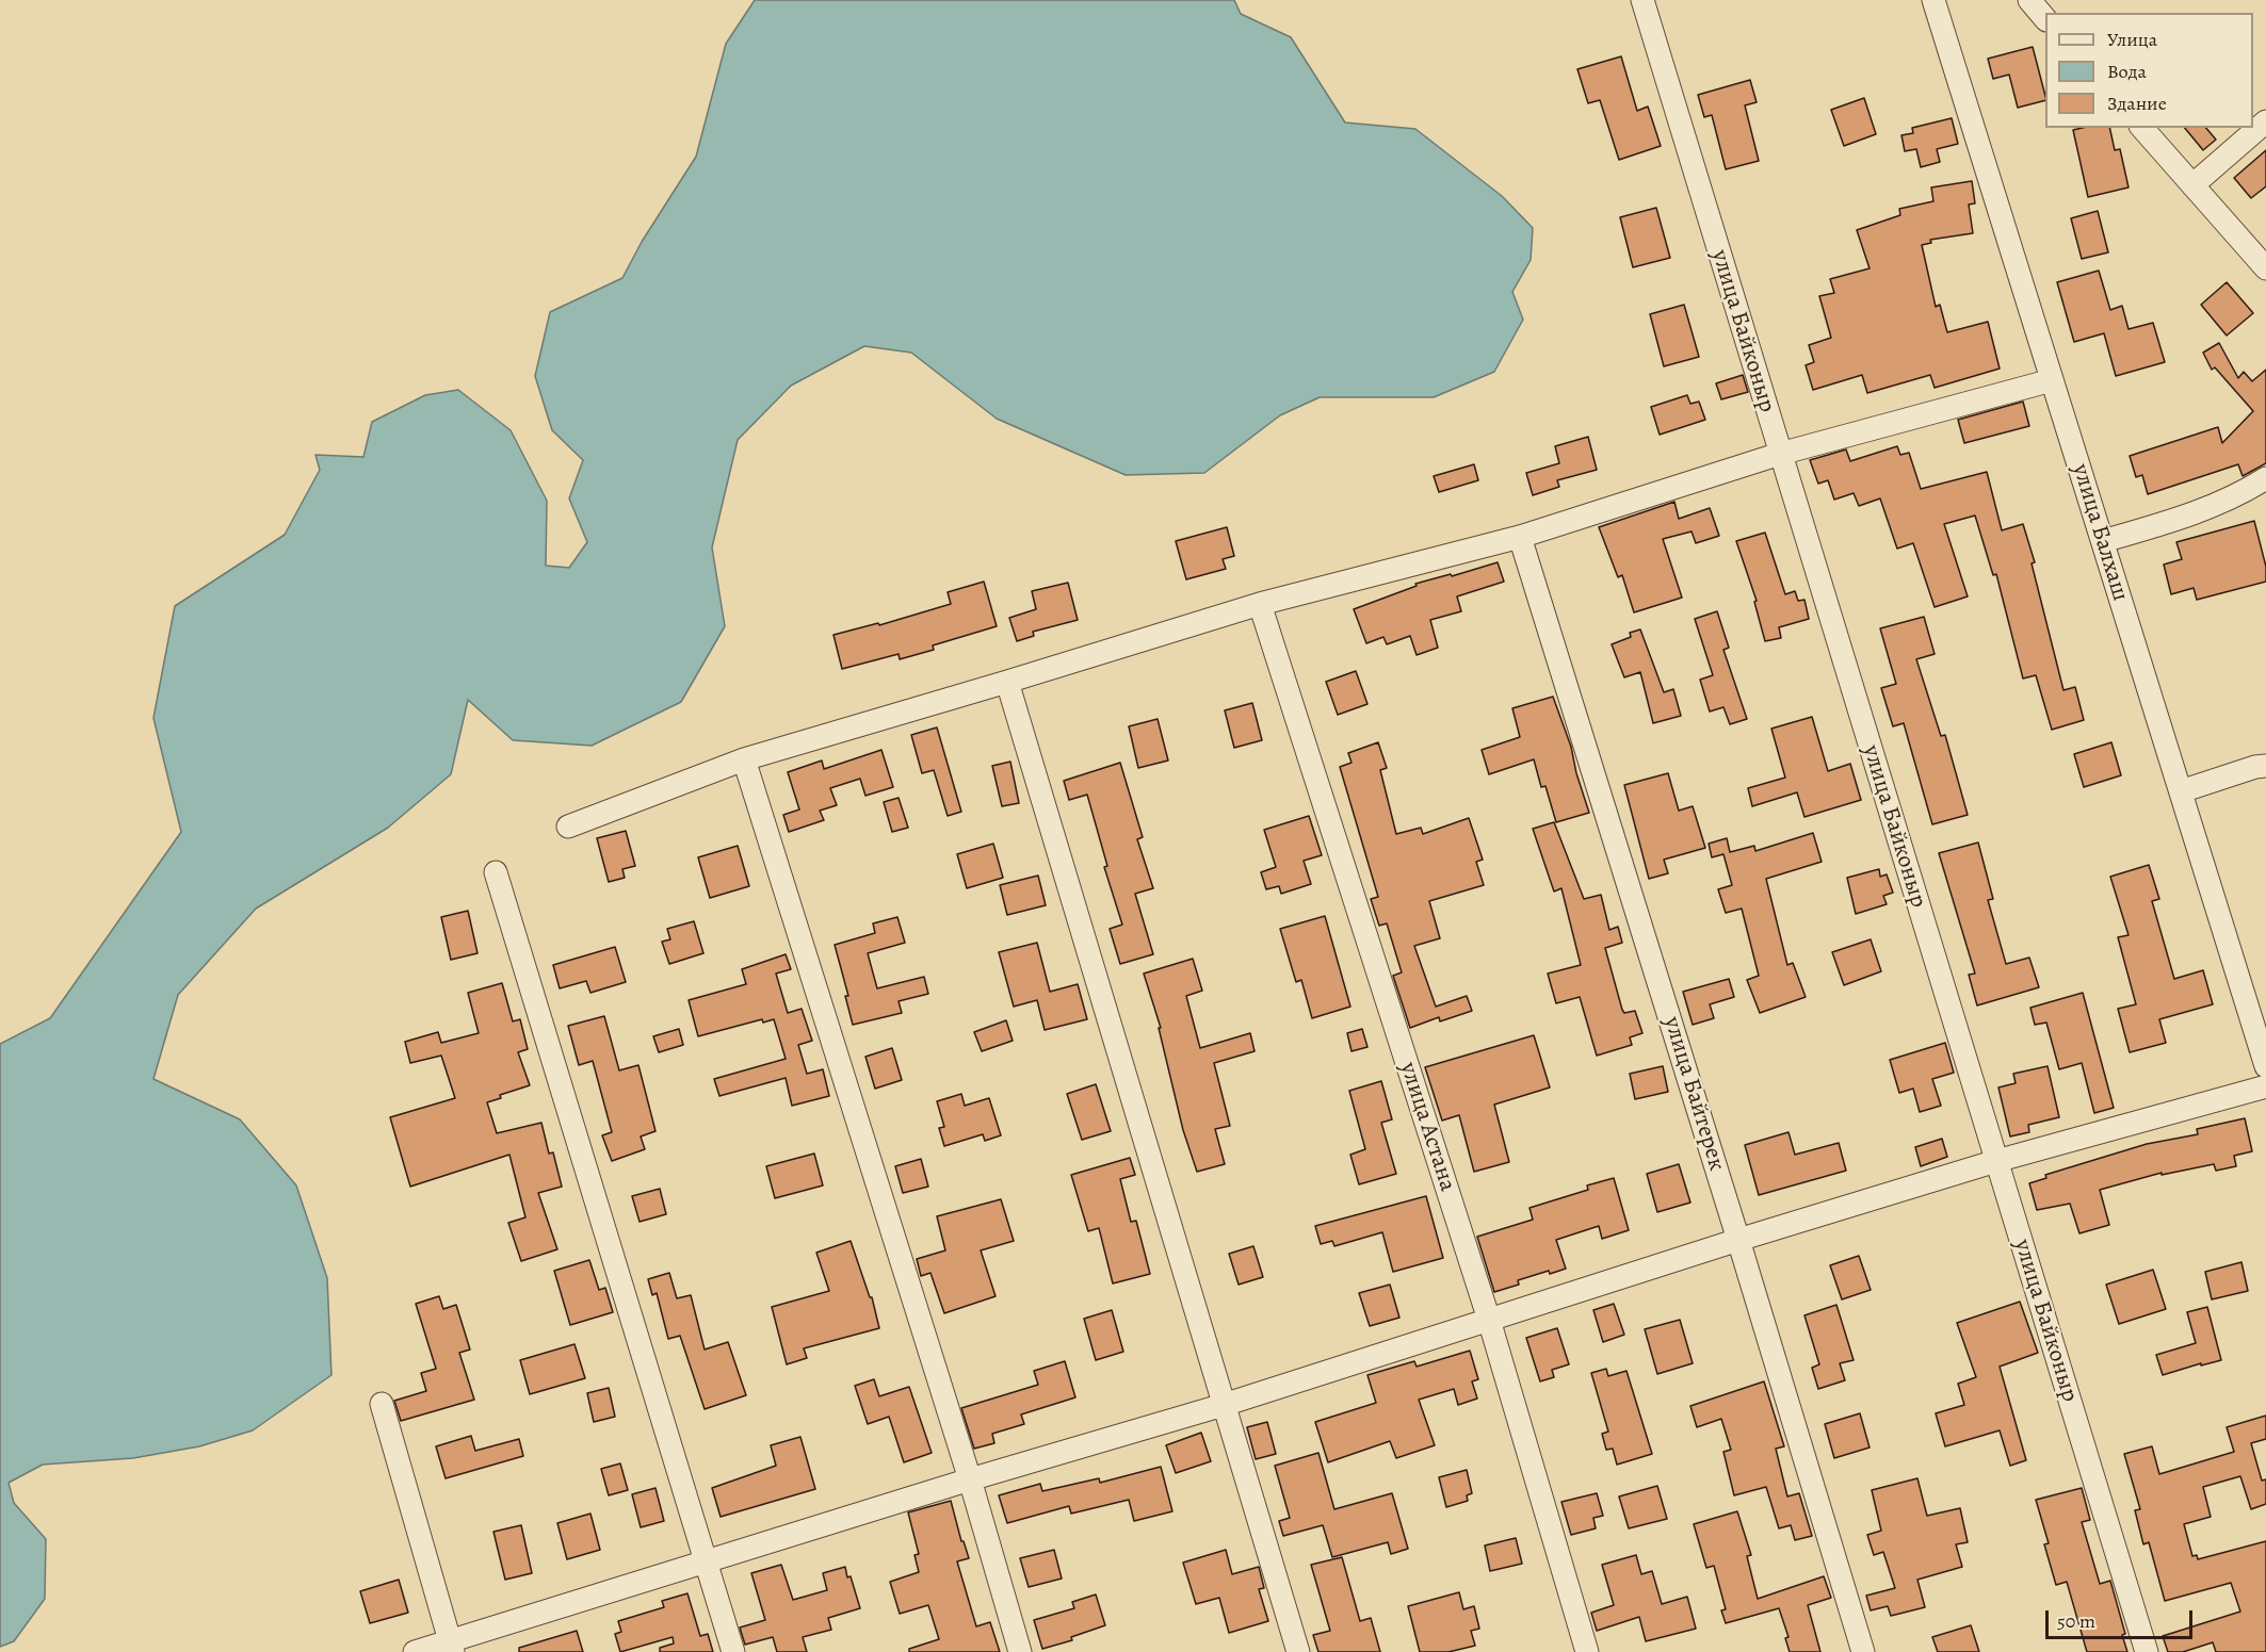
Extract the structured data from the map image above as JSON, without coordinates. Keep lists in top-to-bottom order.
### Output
{
  "streets": {
    "street": [
      "улица Байконыр",
      "улица Балхаш",
      "улица Байтерек",
      "улица Астана"
    ]
  },
  "legend": ["Улица", "Вода", "Здание"],
  "scale_bar": "50 m"
}
